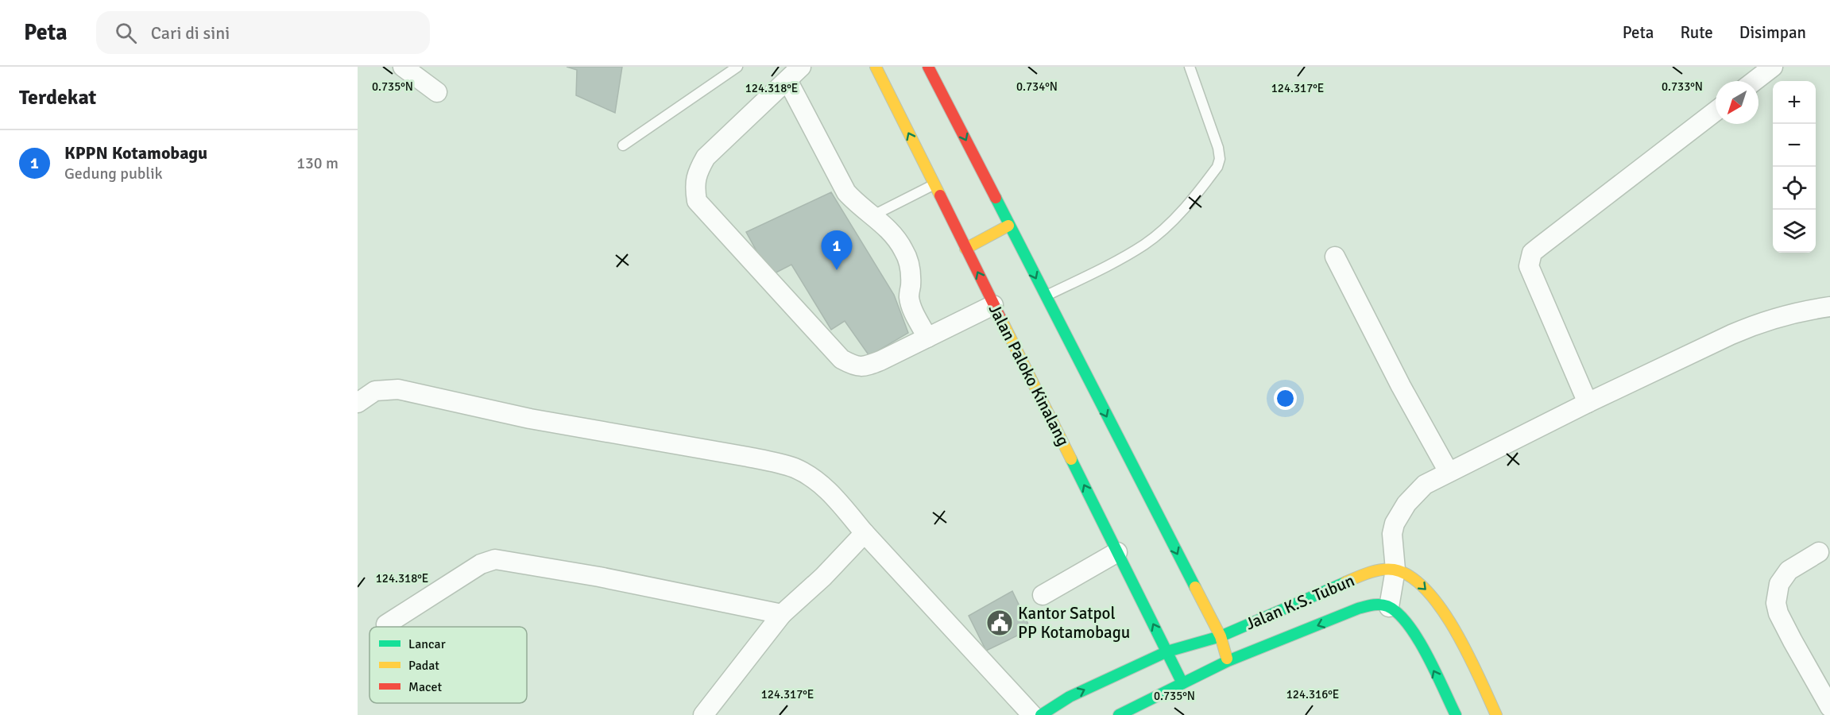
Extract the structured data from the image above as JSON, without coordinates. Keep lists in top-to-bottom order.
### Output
{
  "streets": {
    "main road": ["Jalan Paloko Kinalang", "Jalan K.S. Tubun"]
  },
  "crossings": [
    ["Jalan Paloko Kinalang", "Jalan K.S. Tubun"]
  ],
  "places": {
    "public building": ["Kantor Satpol PP Kotamobagu"]
  },
  "legend": ["Lancar", "Padat", "Macet"],
  "north": "bottom left",
  "page": {
    "header": "Peta",
    "search": "Cari di sini",
    "nav": ["Peta", "Rute", "Disimpan"],
    "heading": "Terdekat",
    "map_buttons": ["+", "−"],
    "list": [
      {
        "mark": "1",
        "name": "KPPN Kotamobagu",
        "note": "Gedung publik",
        "value": "130 m"
      }
    ],
    "pins": "1"
  },
  "coordinates": [
    "0.735°N",
    "0.734°N",
    "0.733°N",
    "124.318°E",
    "124.317°E",
    "124.316°E"
  ]
}
